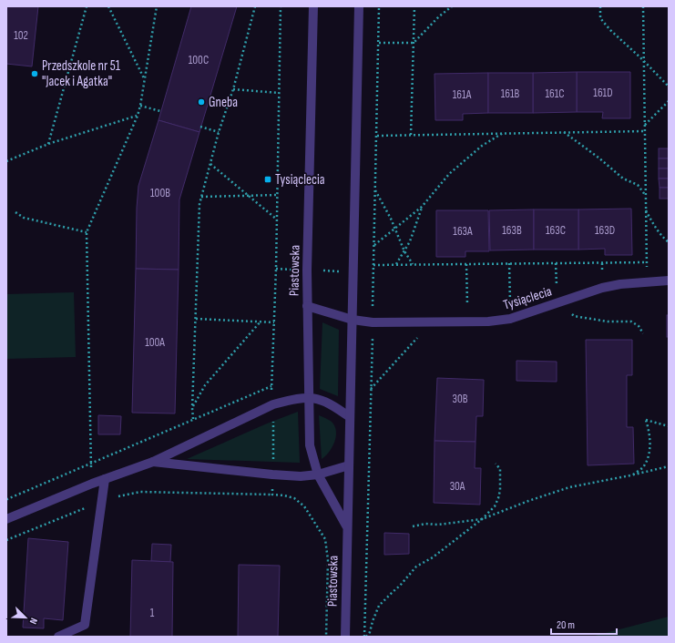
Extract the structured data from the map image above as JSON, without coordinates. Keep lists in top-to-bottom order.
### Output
{
  "streets": {
    "street": ["Piastowska", "Tysiąclecia"]
  },
  "crossings": [
    ["Piastowska", "Tysiąclecia"]
  ],
  "places": {
    "other": ["Przedszkole nr 51 \"Jacek i Agatka\"", "Gneba"],
    "transit": ["Tysiąclecia"]
  },
  "house_numbers": [
    "102",
    "100C",
    "161D",
    "161B",
    "161C",
    "161A",
    "100B",
    "163B",
    "163C",
    "163D",
    "163A",
    "100A",
    "30B",
    "30A",
    "1"
  ],
  "scale_bar": "20 m",
  "north": "bottom right"
}
